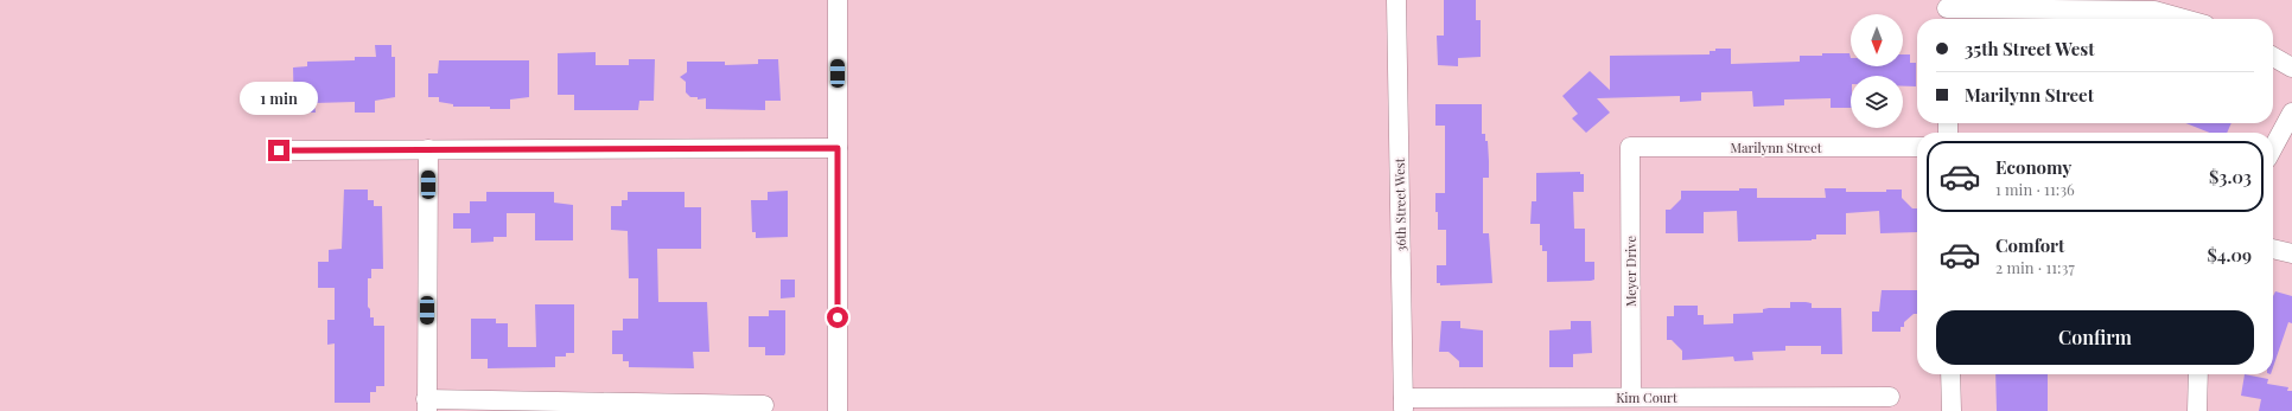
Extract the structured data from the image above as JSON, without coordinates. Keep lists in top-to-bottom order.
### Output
{
  "streets": {
    "street": [
      "Marilynn Street",
      "36th Street West",
      "Meyer Drive",
      "Kim Court"
    ]
  },
  "crossings": [
    ["Marilynn Street", "Meyer Drive"],
    ["36th Street West", "Kim Court"],
    ["Meyer Drive", "Kim Court"]
  ],
  "north": "bottom",
  "page": {
    "banner": ["35th Street West", "Marilynn Street"],
    "bubble": "1 min",
    "list": [
      {
        "name": "Economy",
        "note": "1 min · 11:36",
        "value": "$3.03"
      },
      {
        "name": "Comfort",
        "note": "2 min · 11:37",
        "value": "$4.09"
      }
    ],
    "buttons": "Confirm"
  }
}
